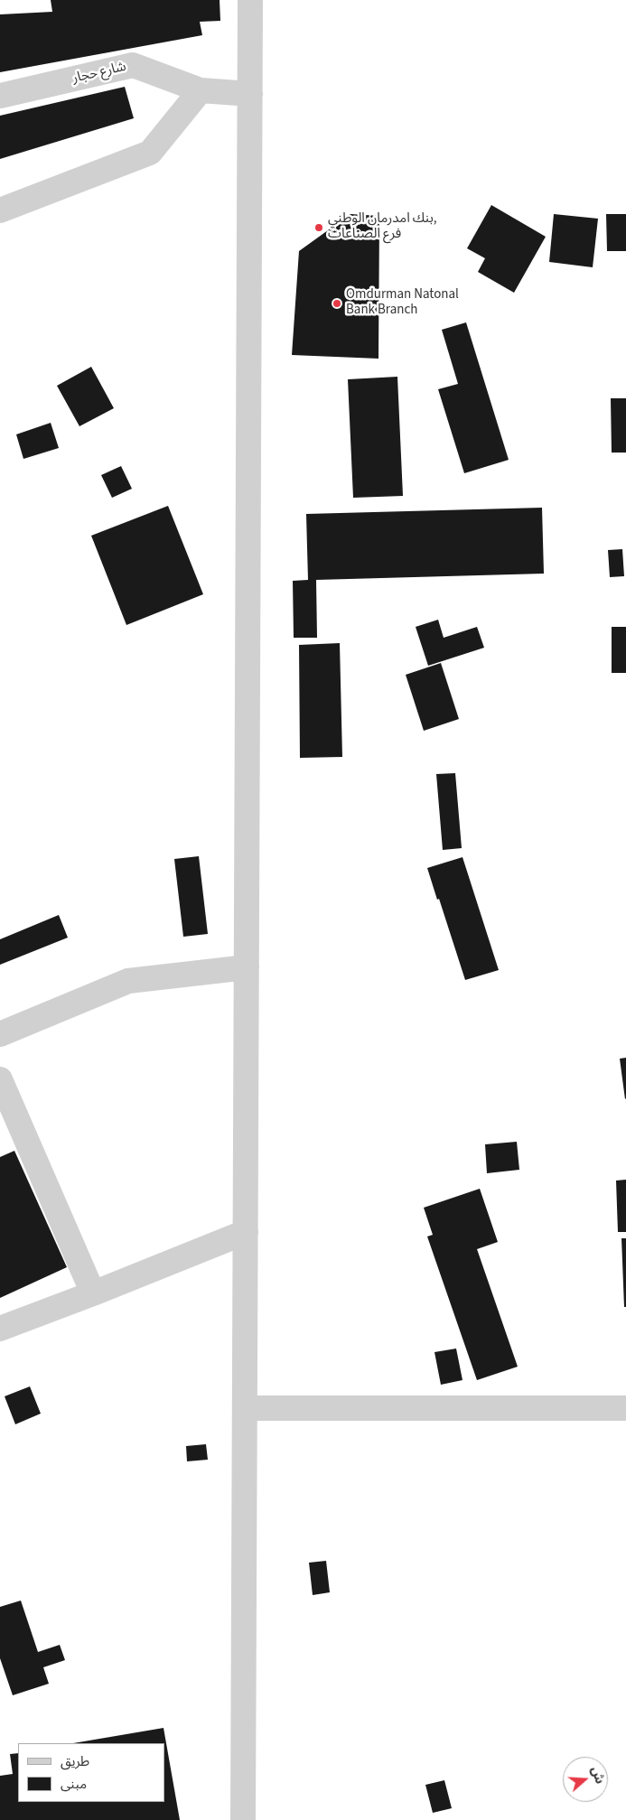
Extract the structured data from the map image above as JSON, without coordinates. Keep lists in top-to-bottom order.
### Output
{
  "streets": {
    "street": ["شارع حجار"]
  },
  "places": ["بنك امدرمان الوطني, فرع الصناعات", "Omdurman Natonal Bank Branch"],
  "legend": ["طريق", "مبنى"],
  "north": "right"
}
